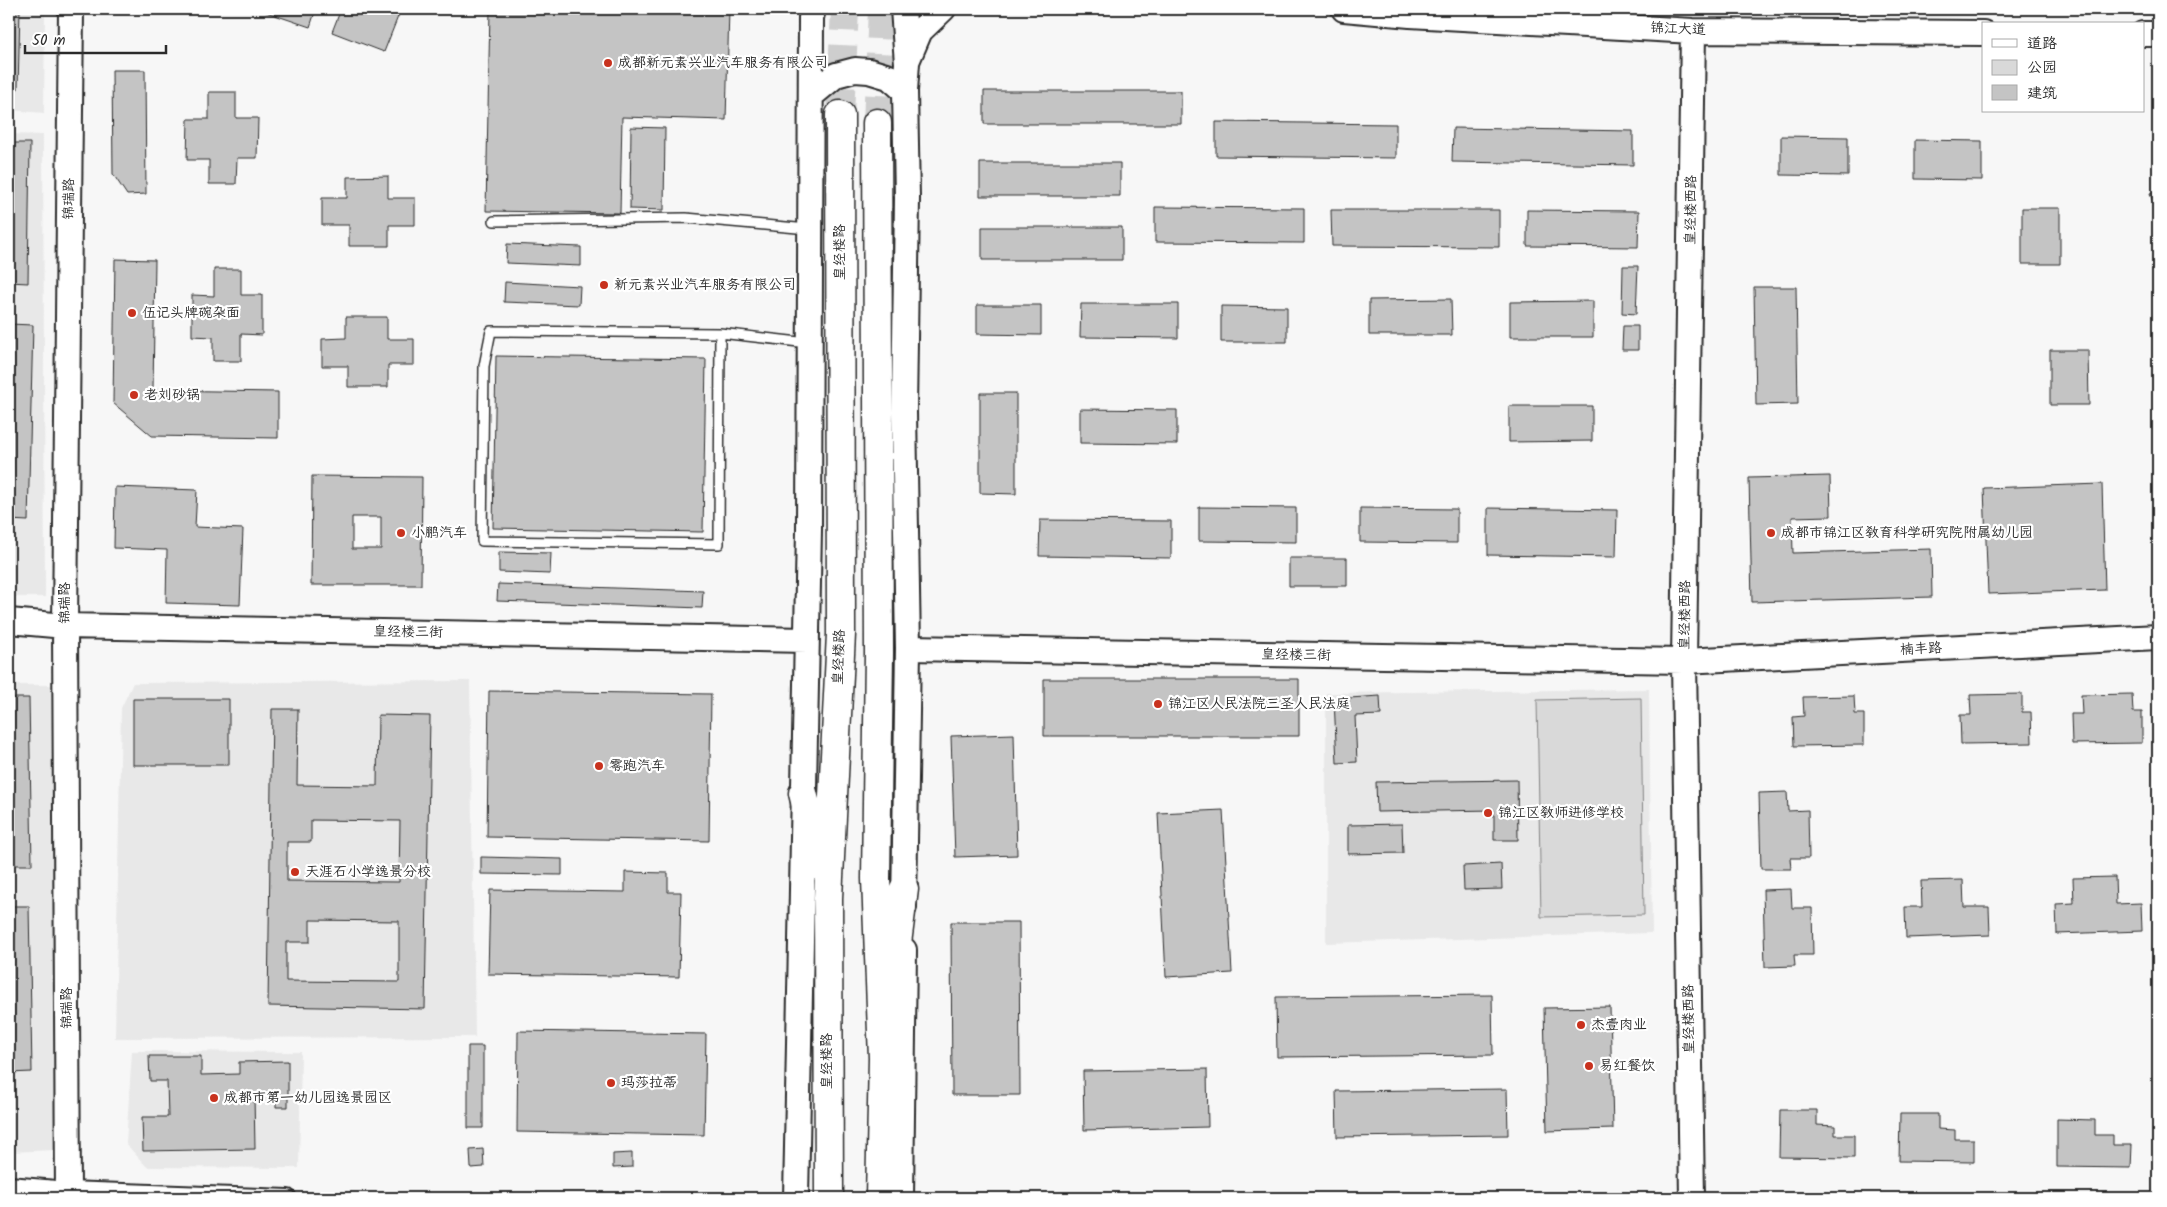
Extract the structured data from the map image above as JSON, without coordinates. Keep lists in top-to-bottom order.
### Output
{
  "streets": {
    "highway": ["皇经楼路"],
    "street": [
      "锦江大道",
      "锦瑞路",
      "皇经楼西路",
      "皇经楼三街",
      "楠丰路"
    ]
  },
  "crossings": [
    ["锦江大道", "皇经楼西路"],
    ["锦瑞路", "皇经楼三街"],
    ["皇经楼西路", "皇经楼三街"],
    ["皇经楼西路", "楠丰路"],
    ["皇经楼三街", "楠丰路"]
  ],
  "places": [
    "成都新元素兴业汽车服务有限公司",
    "新元素兴业汽车服务有限公司",
    "伍记头牌碗杂面",
    "老刘砂锅",
    "小鹏汽车",
    "成都市锦江区教育科学研究院附属幼儿园",
    "锦江区人民法院三圣人民法庭",
    "零跑汽车",
    "锦江区教师进修学校",
    "天涯石小学逸景分校",
    "杰壹肉业",
    "易红餐饮",
    "玛莎拉蒂",
    "成都市第一幼儿园逸景园区"
  ],
  "legend": ["道路", "公园", "建筑"],
  "scale_bar": "50 m"
}
